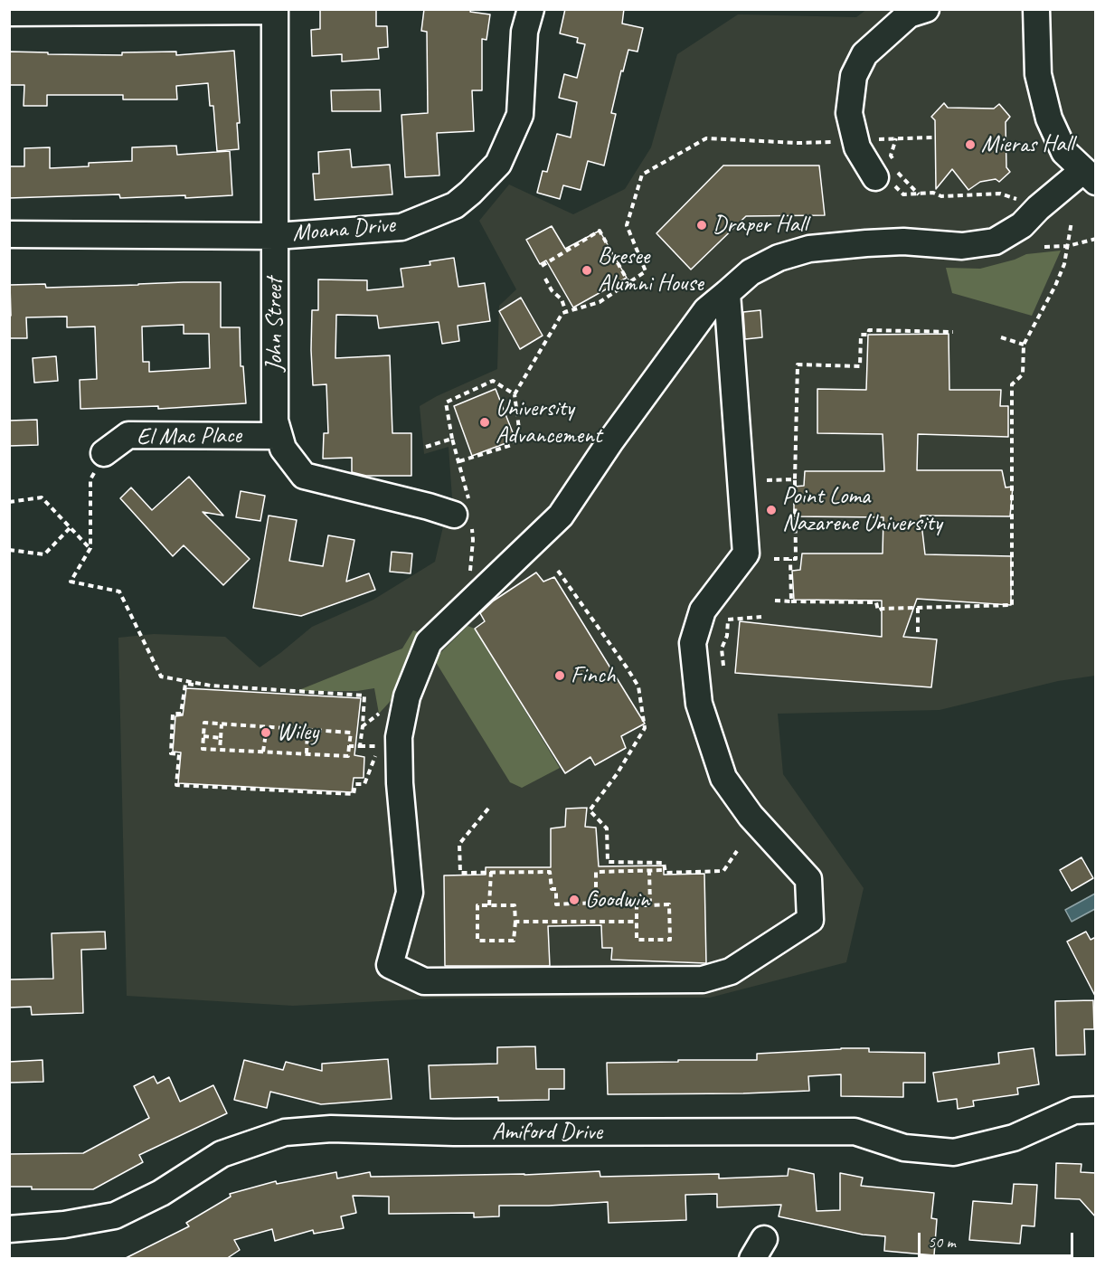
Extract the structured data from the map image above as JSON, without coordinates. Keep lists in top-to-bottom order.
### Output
{
  "streets": {
    "street": [
      "Moana Drive",
      "John Street",
      "El Mac Place",
      "Amiford Drive"
    ]
  },
  "crossings": [
    ["Moana Drive", "John Street"],
    ["John Street", "El Mac Place"]
  ],
  "places": [
    "Mieras Hall",
    "Draper Hall",
    "Bresee Alumni House",
    "University Advancement",
    "Point Loma Nazarene University",
    "Finch",
    "Wiley",
    "Goodwin"
  ],
  "scale_bar": "50 m"
}
